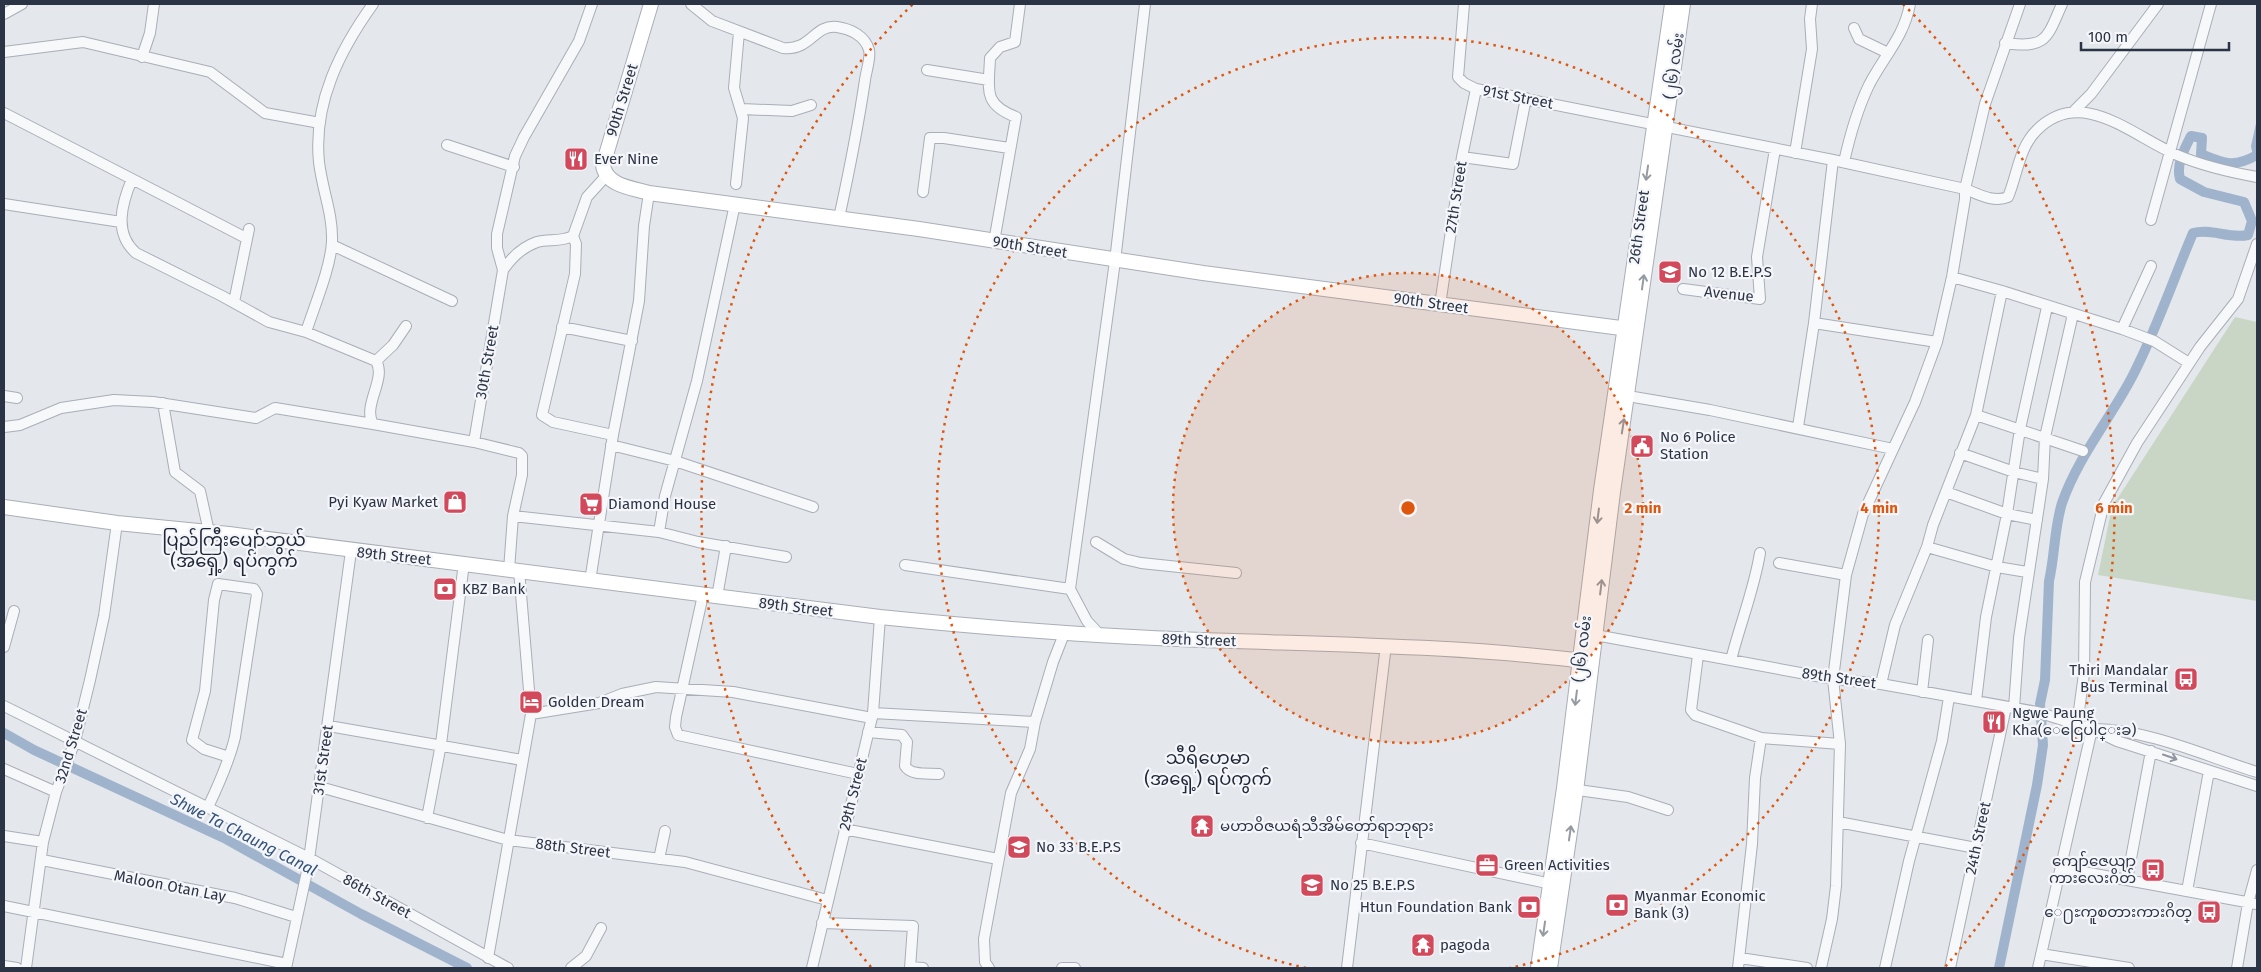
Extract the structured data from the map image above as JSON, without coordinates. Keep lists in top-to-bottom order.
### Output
{
  "streets": {
    "street": [
      "(၂၆) လမ်း",
      "91st Street",
      "90th Street",
      "27th Street",
      "26th Street",
      "Avenue",
      "30th Street",
      "89th Street",
      "32nd Street",
      "31st Street",
      "29th Street",
      "24th Street",
      "88th Street",
      "Maloon Otan Lay",
      "86th Street"
    ]
  },
  "crossings": [
    ["(၂၆) လမ်း", "91st Street"],
    ["(၂၆) လမ်း", "90th Street"],
    ["(၂၆) လမ်း", "26th Street"],
    ["(၂၆) လမ်း", "89th Street"],
    ["91st Street", "27th Street"],
    ["91st Street", "26th Street"],
    ["91st Street", "Avenue"],
    ["90th Street", "27th Street"],
    ["90th Street", "26th Street"],
    ["89th Street", "32nd Street"],
    ["89th Street", "31st Street"],
    ["89th Street", "29th Street"],
    ["89th Street", "24th Street"],
    ["32nd Street", "Maloon Otan Lay"],
    ["32nd Street", "86th Street"],
    ["31st Street", "88th Street"],
    ["31st Street", "Maloon Otan Lay"],
    ["31st Street", "86th Street"],
    ["29th Street", "88th Street"]
  ],
  "districts": ["ပြည်ကြီးပျော်ဘွယ် (အရှေ့) ရပ်ကွက်", "သီရိဟေမာ (အရှေ့) ရပ်ကွက်"],
  "water": ["Shwe Ta Chaung Canal"],
  "places": {
    "restaurant": ["Ever Nine", "Ngwe Paung Kha(ေငြေပါင္းခ)"],
    "school or university": ["No 12 B.E.P.S", "No 33 B.E.P.S", "No 25 B.E.P.S"],
    "public building": ["No 6 Police Station"],
    "shop": ["Pyi Kyaw Market"],
    "supermarket": ["Diamond House"],
    "bank": ["KBZ Bank", "Myanmar Economic Bank (3)", "Htun Foundation Bank"],
    "bus stop": ["Thiri Mandalar Bus Terminal", "ကျော်ဇေယျာ ကားလေးဂိတ်", "ေ႐ႊကူစတားကားဂိတ္"],
    "hotel": ["Golden Dream"],
    "temple": ["မဟာဝိဇယရံသီအိမ်တော်ရာဘုရား", "pagoda"],
    "office": ["Green Activities"]
  },
  "scale_bar": "100 m",
  "rings": ["2 min", "4 min", "6 min"]
}
